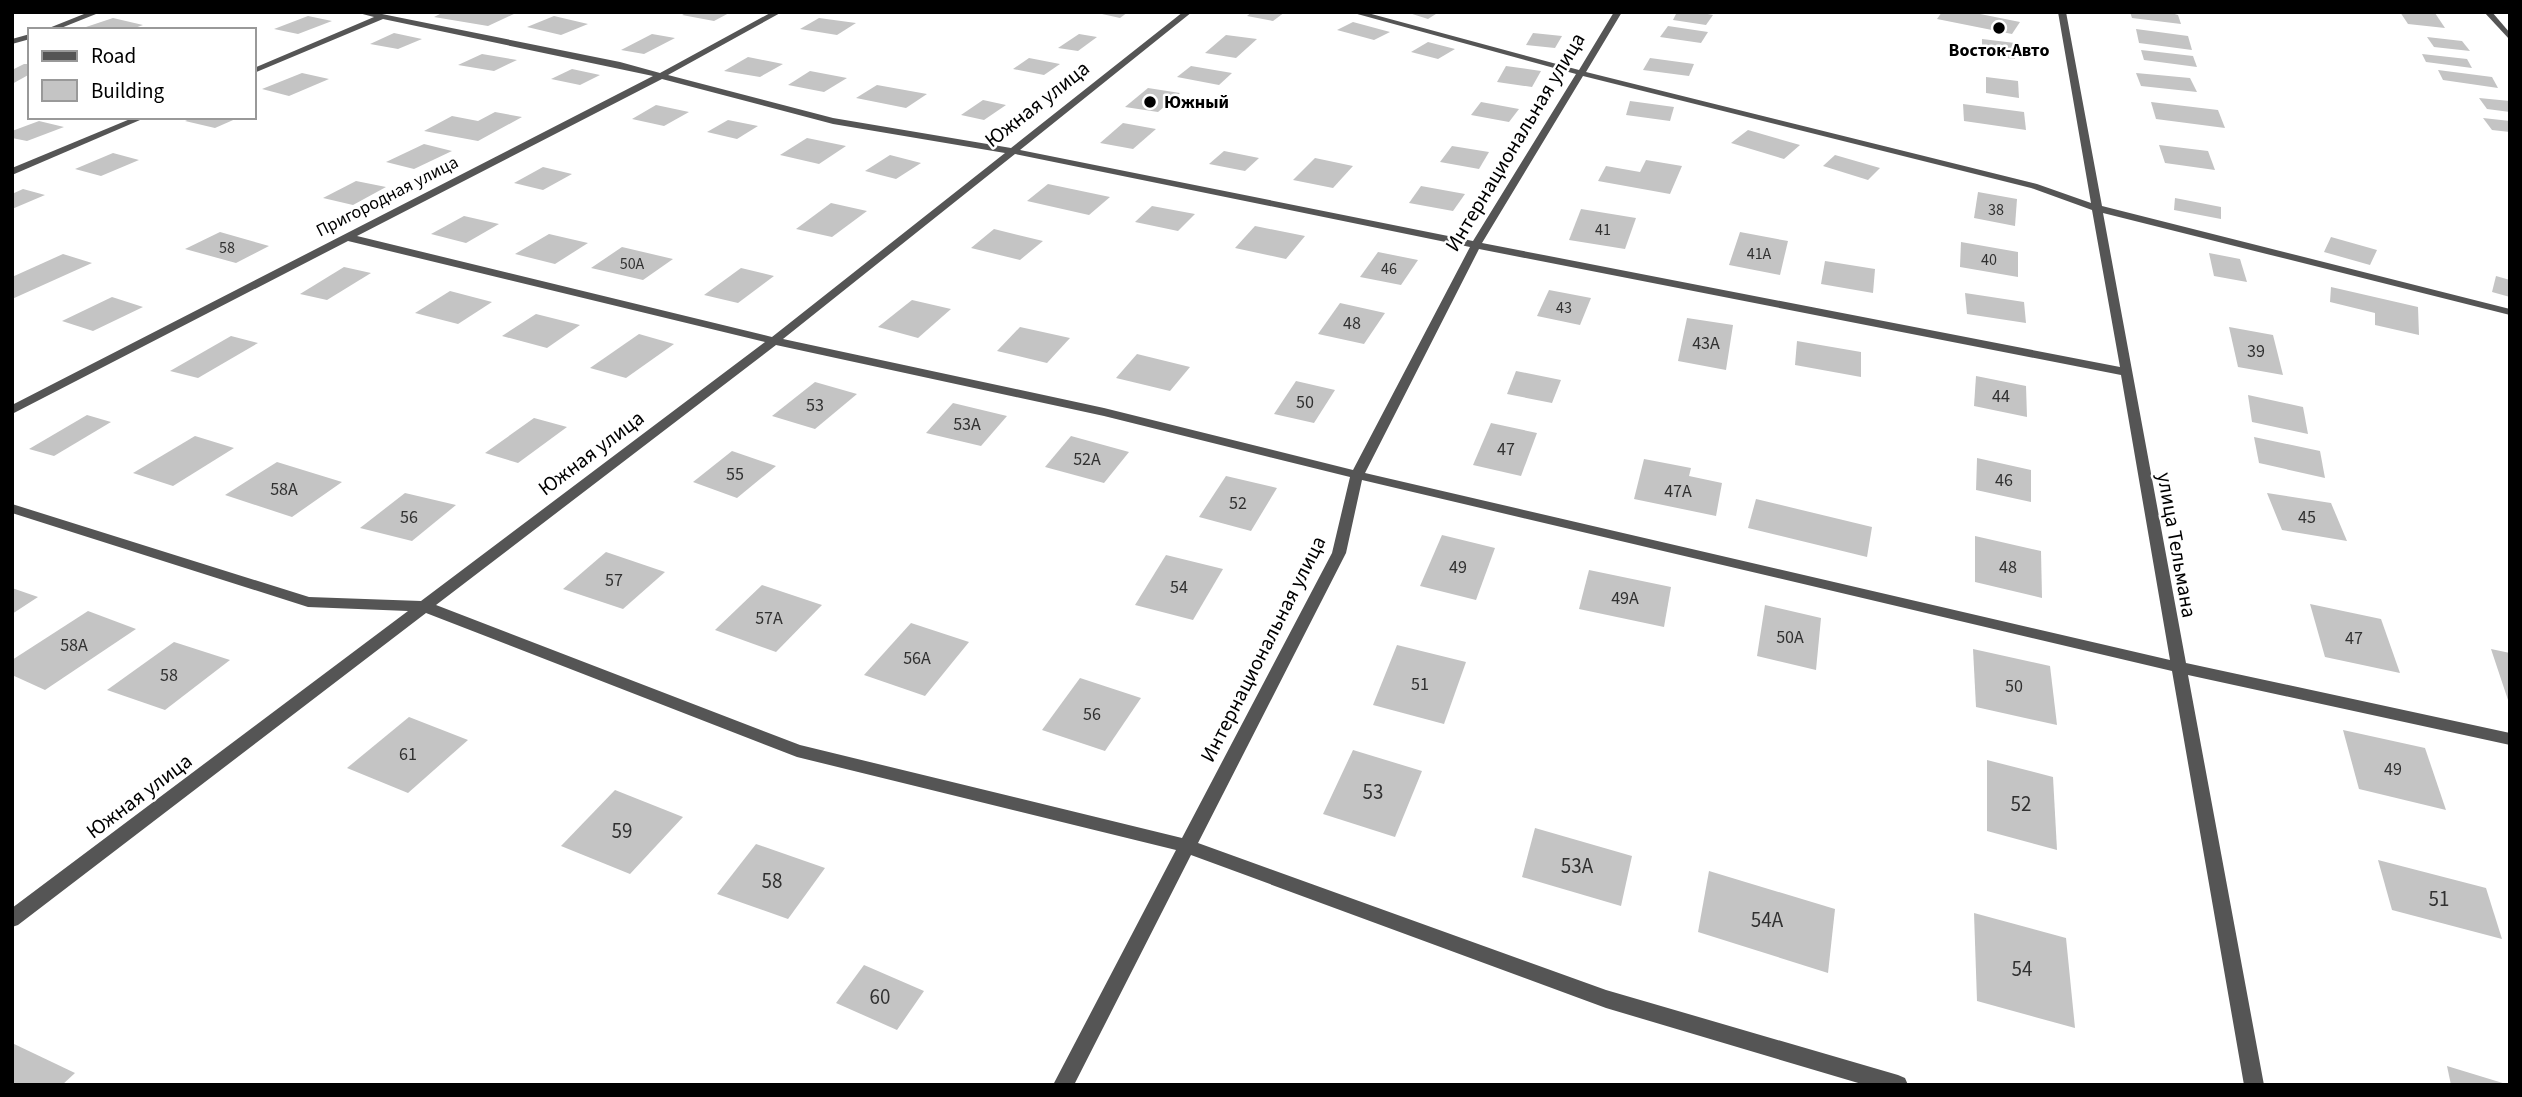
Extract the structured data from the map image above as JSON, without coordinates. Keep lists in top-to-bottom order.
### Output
{
  "streets": {
    "street": [
      "Южная улица",
      "Интернациональная улица",
      "Пригородная улица",
      "улица Тельмана"
    ]
  },
  "places": ["Восток-Авто", "Южный"],
  "house_numbers": [
    "38",
    "41",
    "58",
    "41А",
    "40",
    "50А",
    "46",
    "43",
    "48",
    "43А",
    "39",
    "44",
    "50",
    "53",
    "53А",
    "47",
    "52А",
    "55",
    "46",
    "58А",
    "47А",
    "52",
    "56",
    "45",
    "49",
    "48",
    "57",
    "54",
    "49А",
    "57А",
    "50А",
    "47",
    "58А",
    "56А",
    "58",
    "51",
    "50",
    "56",
    "61",
    "49",
    "53",
    "52",
    "59",
    "53А",
    "58",
    "51",
    "54А",
    "54",
    "60"
  ],
  "legend": ["Road", "Building"]
}
